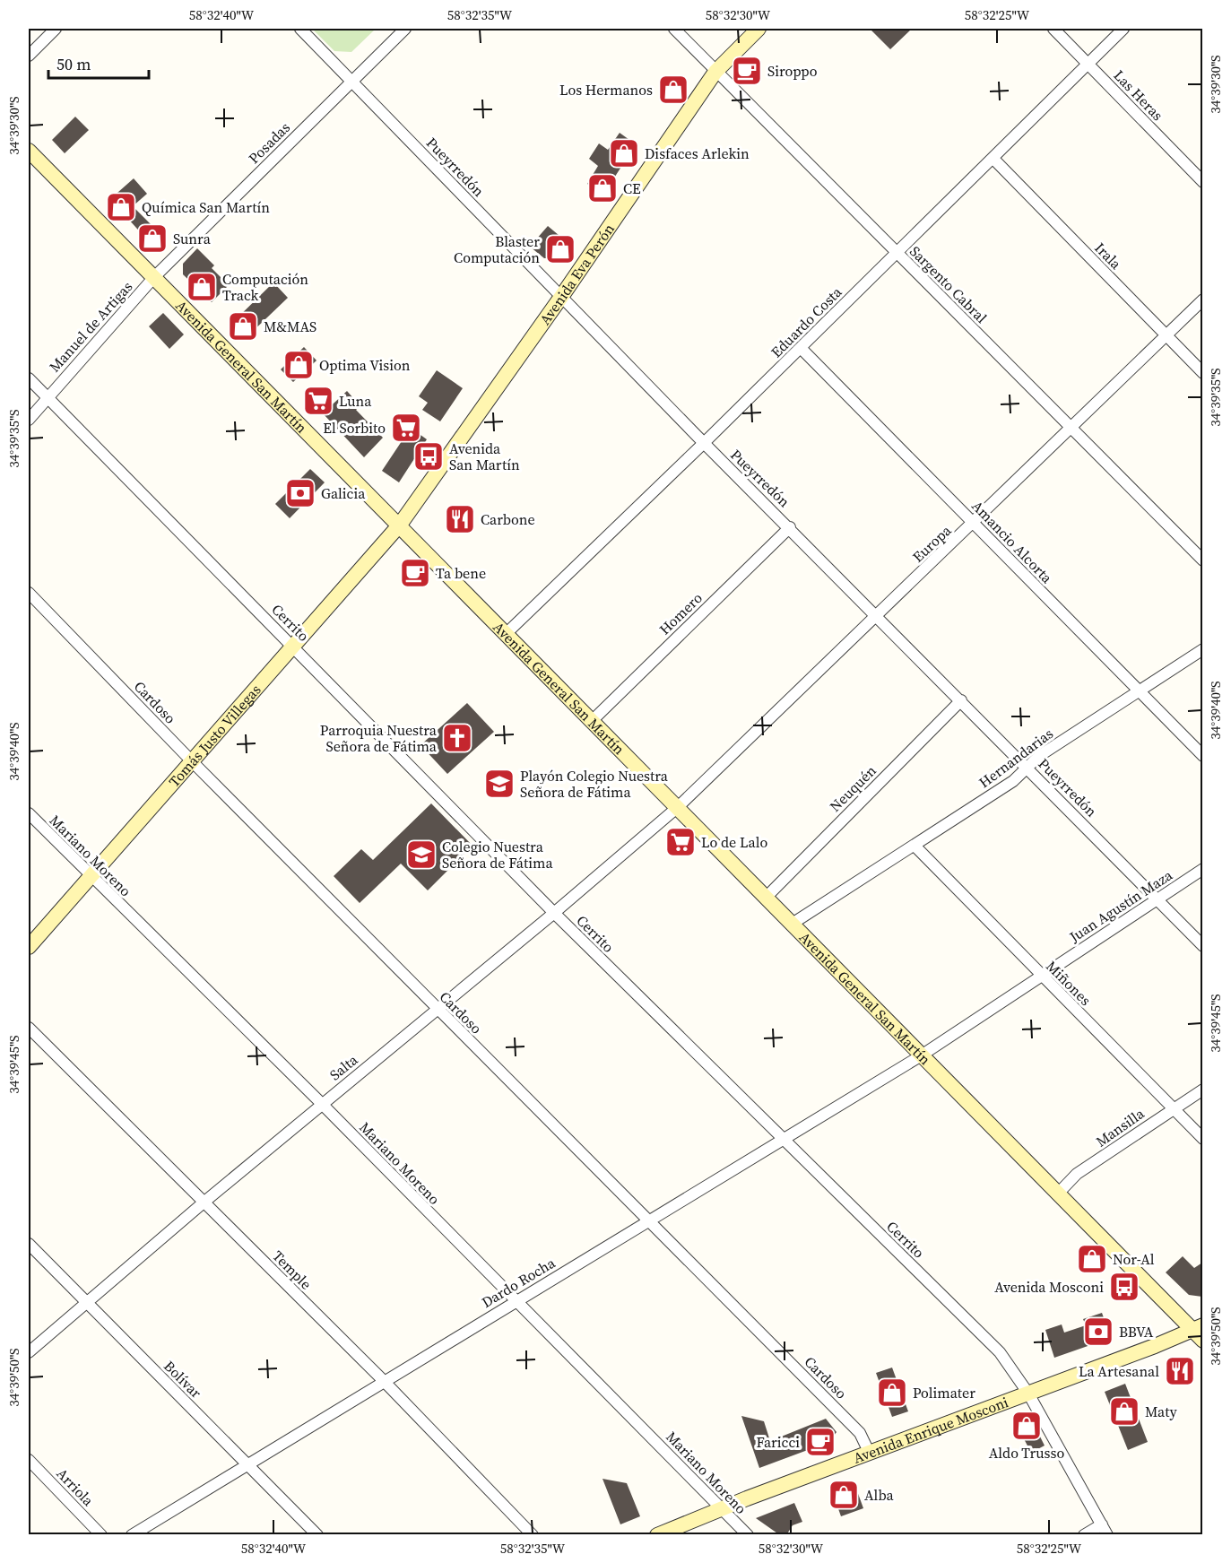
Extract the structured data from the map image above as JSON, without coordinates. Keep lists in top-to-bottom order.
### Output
{
  "streets": {
    "main road": [
      "Avenida Eva Perón",
      "Avenida General San Martín",
      "Tomás Justo Villegas",
      "Avenida Enrique Mosconi"
    ],
    "street": [
      "Las Heras",
      "Posadas",
      "Pueyrredón",
      "Irala",
      "Sargento Cabral",
      "Eduardo Costa",
      "Manuel de Artigas",
      "Amancio Alcorta",
      "Europa",
      "Homero",
      "Cerrito",
      "Cardoso",
      "Hernandarias",
      "Neuquén",
      "Mariano Moreno",
      "Juan Agustín Maza",
      "Miñones",
      "Salta",
      "Mansilla",
      "Temple",
      "Dardo Rocha",
      "Bolívar",
      "Arriola"
    ]
  },
  "crossings": [
    ["Las Heras", "Eduardo Costa"],
    ["Posadas", "Pueyrredón"],
    ["Posadas", "Manuel de Artigas"],
    ["Posadas", "Avenida General San Martín"],
    ["Pueyrredón", "Avenida Eva Perón"],
    ["Pueyrredón", "Eduardo Costa"],
    ["Pueyrredón", "Europa"],
    ["Pueyrredón", "Homero"],
    ["Pueyrredón", "Hernandarias"],
    ["Pueyrredón", "Neuquén"],
    ["Pueyrredón", "Juan Agustín Maza"],
    ["Irala", "Eduardo Costa"],
    ["Irala", "Europa"],
    ["Avenida Eva Perón", "Sargento Cabral"],
    ["Avenida Eva Perón", "Avenida General San Martín"],
    ["Avenida Eva Perón", "Tomás Justo Villegas"],
    ["Sargento Cabral", "Eduardo Costa"],
    ["Sargento Cabral", "Europa"],
    ["Eduardo Costa", "Avenida General San Martín"],
    ["Eduardo Costa", "Amancio Alcorta"],
    ["Manuel de Artigas", "Avenida General San Martín"],
    ["Manuel de Artigas", "Cerrito"],
    ["Avenida General San Martín", "Europa"],
    ["Avenida General San Martín", "Homero"],
    ["Avenida General San Martín", "Tomás Justo Villegas"],
    ["Avenida General San Martín", "Hernandarias"],
    ["Avenida General San Martín", "Neuquén"],
    ["Avenida General San Martín", "Juan Agustín Maza"],
    ["Avenida General San Martín", "Salta"],
    ["Avenida General San Martín", "Mansilla"],
    ["Avenida General San Martín", "Dardo Rocha"],
    ["Avenida General San Martín", "Avenida Enrique Mosconi"],
    ["Amancio Alcorta", "Europa"],
    ["Amancio Alcorta", "Hernandarias"],
    ["Europa", "Salta"],
    ["Cerrito", "Tomás Justo Villegas"],
    ["Cerrito", "Salta"],
    ["Cerrito", "Dardo Rocha"],
    ["Cerrito", "Avenida Enrique Mosconi"],
    ["Cardoso", "Tomás Justo Villegas"],
    ["Cardoso", "Salta"],
    ["Cardoso", "Dardo Rocha"],
    ["Cardoso", "Avenida Enrique Mosconi"],
    ["Tomás Justo Villegas", "Mariano Moreno"],
    ["Hernandarias", "Miñones"],
    ["Mariano Moreno", "Salta"],
    ["Mariano Moreno", "Dardo Rocha"],
    ["Mariano Moreno", "Avenida Enrique Mosconi"],
    ["Juan Agustín Maza", "Miñones"],
    ["Juan Agustín Maza", "Dardo Rocha"],
    ["Miñones", "Mansilla"],
    ["Salta", "Temple"],
    ["Salta", "Bolívar"],
    ["Temple", "Dardo Rocha"],
    ["Dardo Rocha", "Bolívar"]
  ],
  "places": {
    "cafe": ["Siroppo", "Ta bene", "Faricci"],
    "shop": [
      "Los Hermanos",
      "Disfaces Arlekin",
      "CE",
      "Química San Martín",
      "Sunra",
      "Blaster Computación",
      "Computación Track",
      "M&MAS",
      "Optima Vision",
      "Nor-Al",
      "Polimater",
      "Maty",
      "Aldo Trusso",
      "Alba"
    ],
    "supermarket": ["Luna", "El Sorbito", "Lo de Lalo"],
    "bus stop": ["Avenida San Martín", "Avenida Mosconi"],
    "bank": ["Galicia", "BBVA"],
    "restaurant": ["Carbone", "La Artesanal"],
    "church": ["Parroquia Nuestra Señora de Fátima"],
    "school or university": ["Playón Colegio Nuestra Señora de Fátima", "Colegio Nuestra Señora de Fátima"]
  },
  "scale_bar": "50 m",
  "coordinates": [
    "58°32'40\"W",
    "58°32'35\"W",
    "58°32'30\"W",
    "58°32'25\"W",
    "34°39'30\"S",
    "34°39'35\"S",
    "34°39'40\"S",
    "34°39'45\"S",
    "34°39'50\"S"
  ]
}
